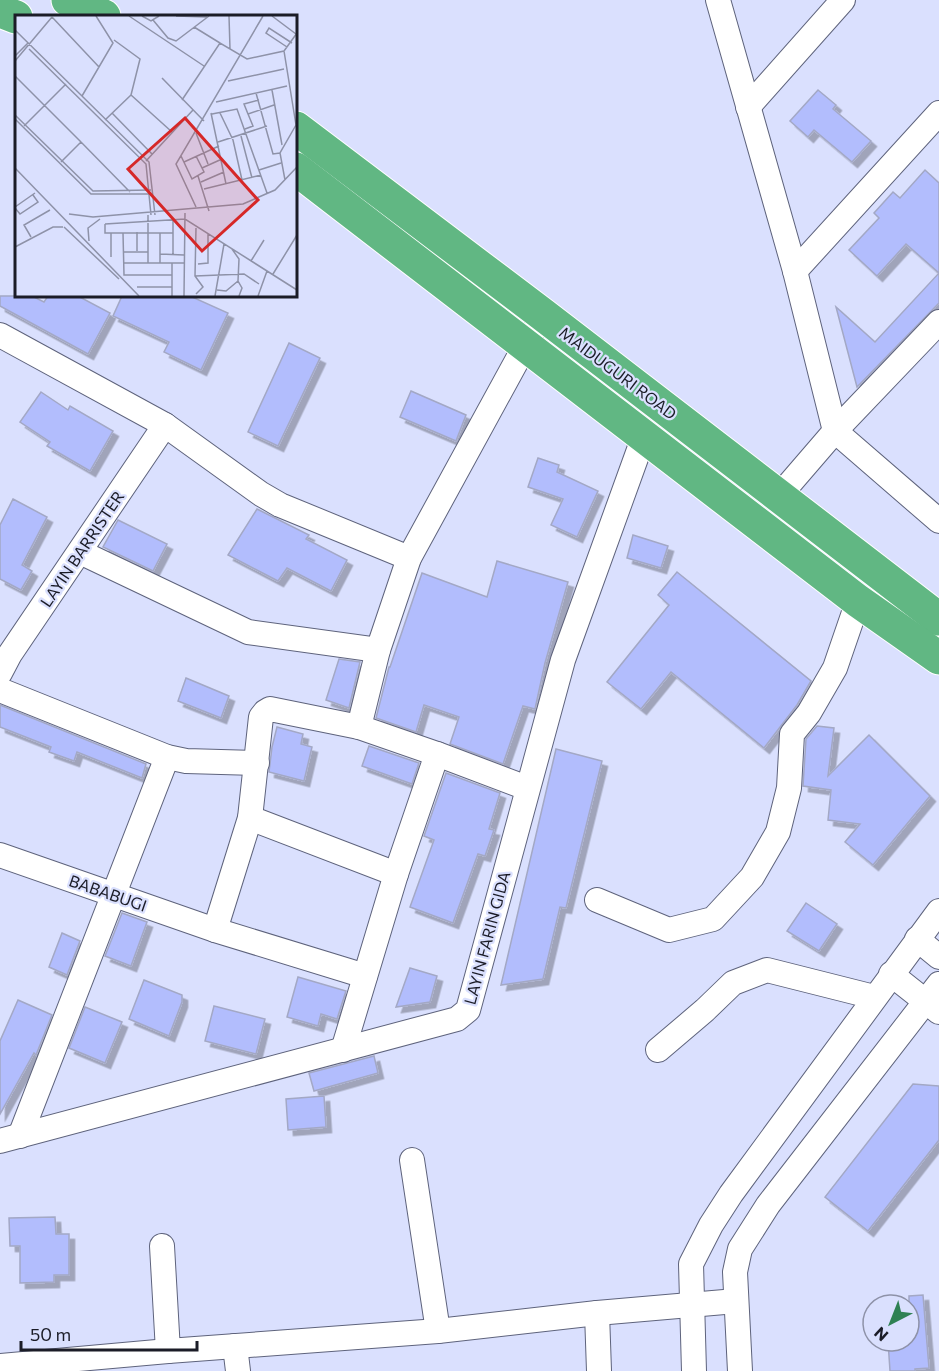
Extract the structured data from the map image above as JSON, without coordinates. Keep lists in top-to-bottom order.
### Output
{
  "streets": {
    "highway": ["MAIDUGURI ROAD"],
    "street": ["LAYIN BARRISTER", "BABABUGI", "LAYIN FARIN GIDA"]
  },
  "crossings": [
    ["MAIDUGURI ROAD", "LAYIN FARIN GIDA"]
  ],
  "scale_bar": "50 m",
  "north": "bottom left"
}
